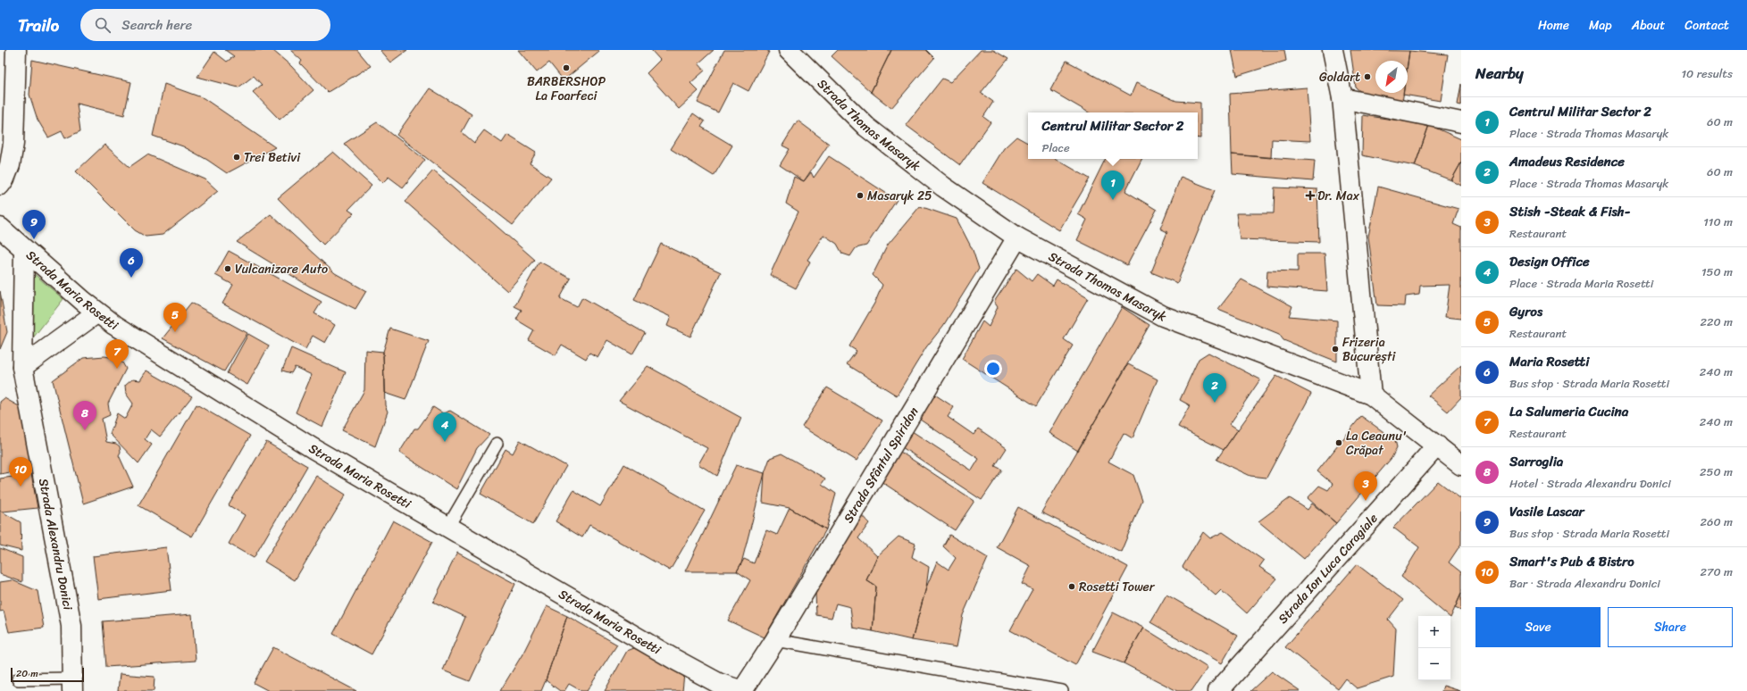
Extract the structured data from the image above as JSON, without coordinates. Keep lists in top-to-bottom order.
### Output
{
  "streets": {
    "street": [
      "Strada Thomas Masaryk",
      "Strada Maria Rosetti",
      "Strada Sfântul Spiridon",
      "Strada Alexandru Donici",
      "Strada Ion Luca Caragiale"
    ]
  },
  "crossings": [
    ["Strada Thomas Masaryk", "Strada Sfântul Spiridon"],
    ["Strada Thomas Masaryk", "Strada Ion Luca Caragiale"],
    ["Strada Maria Rosetti", "Strada Sfântul Spiridon"],
    ["Strada Maria Rosetti", "Strada Alexandru Donici"]
  ],
  "places": {
    "other": [
      "BARBERSHOP La Foarfeci",
      "Goldart",
      "Trei Betivi",
      "Masaryk 25",
      "Vulcanizare Auto",
      "Frizeria București",
      "La Ceaunu' Crăpat",
      "Rosetti Tower"
    ],
    "health": ["Dr. Max"]
  },
  "scale_bar": "20 m",
  "north": "bottom left",
  "page": {
    "header": "Trailo",
    "search": "Search here",
    "nav": [
      "Home",
      "Map",
      "About",
      "Contact"
    ],
    "heading": ["Nearby", "10 results"],
    "list": [
      {
        "mark": "1",
        "name": "Centrul Militar Sector 2",
        "note": "Place · Strada Thomas Masaryk",
        "value": "60 m"
      },
      {
        "mark": "2",
        "name": "Amadeus Residence",
        "note": "Place · Strada Thomas Masaryk",
        "value": "60 m"
      },
      {
        "mark": "3",
        "name": "Stish -Steak & Fish-",
        "note": "Restaurant",
        "value": "110 m"
      },
      {
        "mark": "4",
        "name": "Design Office",
        "note": "Place · Strada Maria Rosetti",
        "value": "150 m"
      },
      {
        "mark": "5",
        "name": "Gyros",
        "note": "Restaurant",
        "value": "220 m"
      },
      {
        "mark": "6",
        "name": "Maria Rosetti",
        "note": "Bus stop · Strada Maria Rosetti",
        "value": "240 m"
      },
      {
        "mark": "7",
        "name": "La Salumeria Cucina",
        "note": "Restaurant",
        "value": "240 m"
      },
      {
        "mark": "8",
        "name": "Sarroglia",
        "note": "Hotel · Strada Alexandru Donici",
        "value": "250 m"
      },
      {
        "mark": "9",
        "name": "Vasile Lascar",
        "note": "Bus stop · Strada Maria Rosetti",
        "value": "260 m"
      },
      {
        "mark": "10",
        "name": "Smart's Pub & Bistro",
        "note": "Bar · Strada Alexandru Donici",
        "value": "270 m"
      }
    ],
    "popup": ["Centrul Militar Sector 2", "Place"],
    "pins": [
      "1",
      "9",
      "6",
      "5",
      "7",
      "2",
      "8",
      "4",
      "10",
      "3"
    ],
    "buttons": ["Save", "Share"],
    "map_buttons": ["+", "−"],
    "scale": "20 m"
  }
}
